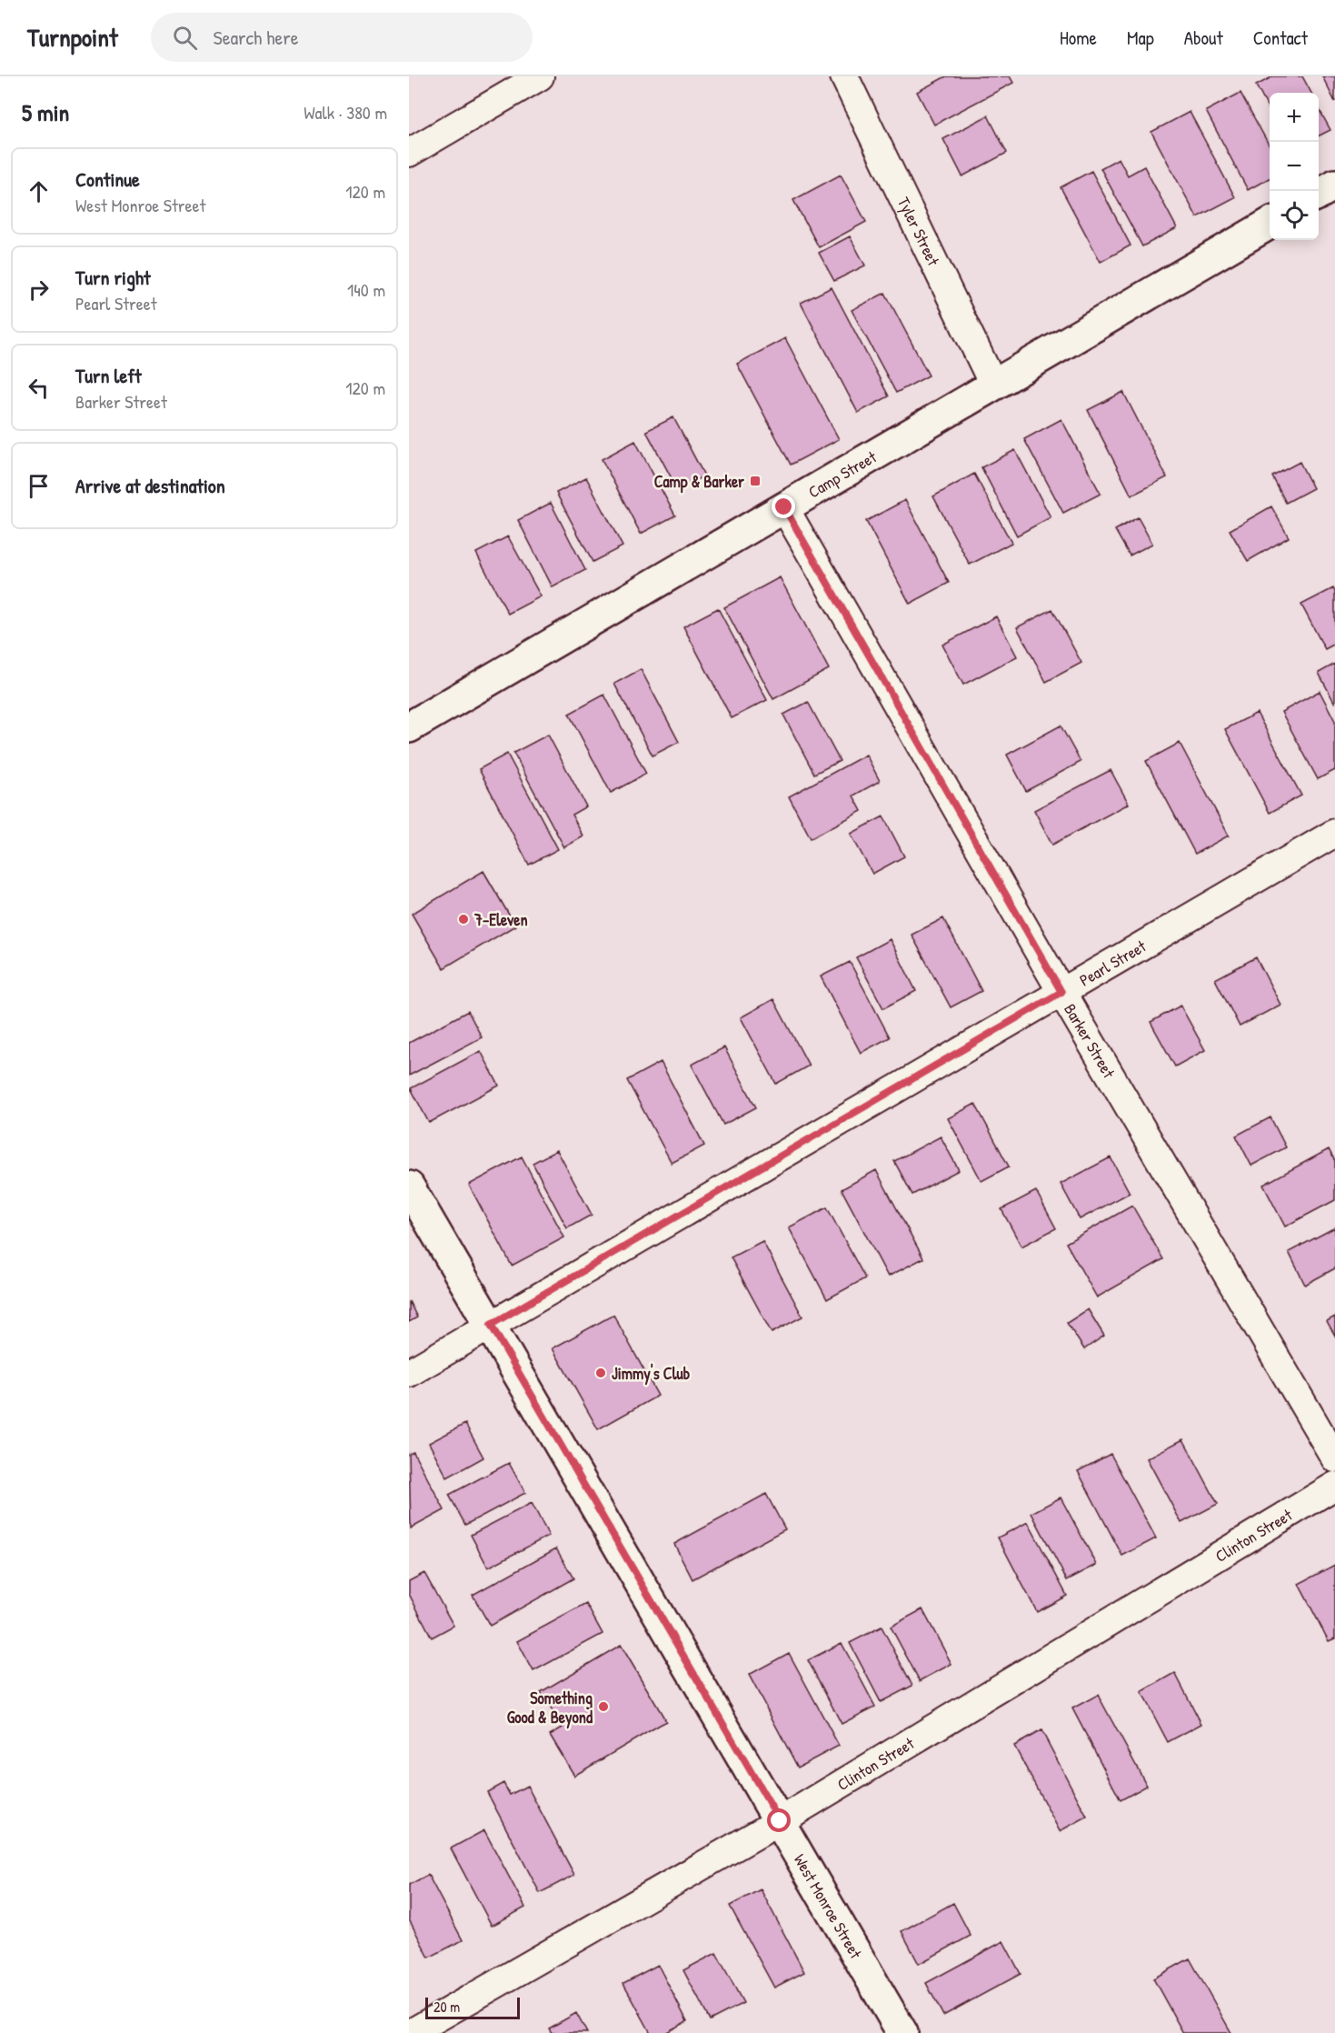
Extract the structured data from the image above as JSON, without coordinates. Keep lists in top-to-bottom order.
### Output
{
  "streets": {
    "street": [
      "Tyler Street",
      "Camp Street",
      "Pearl Street",
      "Barker Street",
      "Clinton Street",
      "West Monroe Street"
    ]
  },
  "crossings": [
    ["Tyler Street", "Camp Street"],
    ["Camp Street", "Barker Street"],
    ["Pearl Street", "Barker Street"],
    ["Pearl Street", "West Monroe Street"],
    ["Clinton Street", "West Monroe Street"]
  ],
  "places": {
    "transit": ["Camp & Barker"],
    "other": ["7-Eleven", "Jimmy's Club", "Something Good & Beyond"]
  },
  "scale_bar": "20 m",
  "page": {
    "header": "Turnpoint",
    "search": "Search here",
    "nav": [
      "Home",
      "Map",
      "About",
      "Contact"
    ],
    "heading": ["5 min", "Walk · 380 m"],
    "map_buttons": ["+", "−"],
    "list": [
      ["Continue", "West Monroe Street", "120 m"],
      ["Turn right", "Pearl Street", "140 m"],
      ["Turn left", "Barker Street", "120 m"],
      "Arrive at destination"
    ],
    "scale": "20 m"
  }
}
